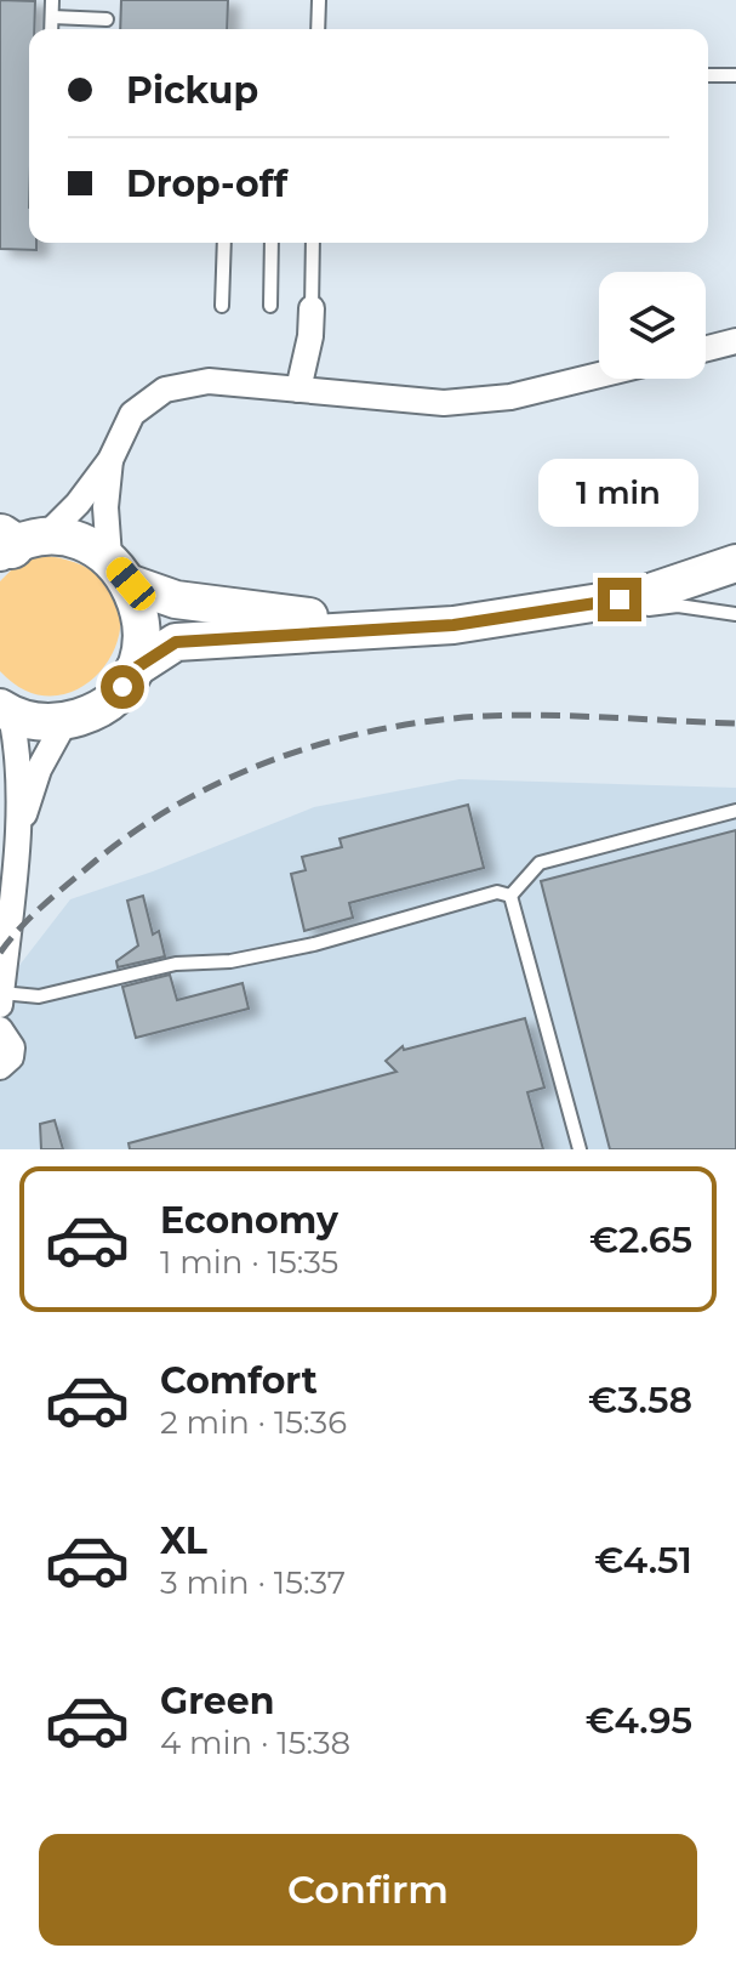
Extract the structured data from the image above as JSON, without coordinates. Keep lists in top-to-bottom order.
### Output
{
  "page": {
    "banner": ["Pickup", "Drop-off"],
    "bubble": "1 min",
    "list": [
      {
        "name": "Economy",
        "note": "1 min · 15:35",
        "value": "€2.65"
      },
      {
        "name": "Comfort",
        "note": "2 min · 15:36",
        "value": "€3.58"
      },
      {
        "name": "XL",
        "note": "3 min · 15:37",
        "value": "€4.51"
      },
      {
        "name": "Green",
        "note": "4 min · 15:38",
        "value": "€4.95"
      }
    ],
    "buttons": "Confirm"
  }
}
